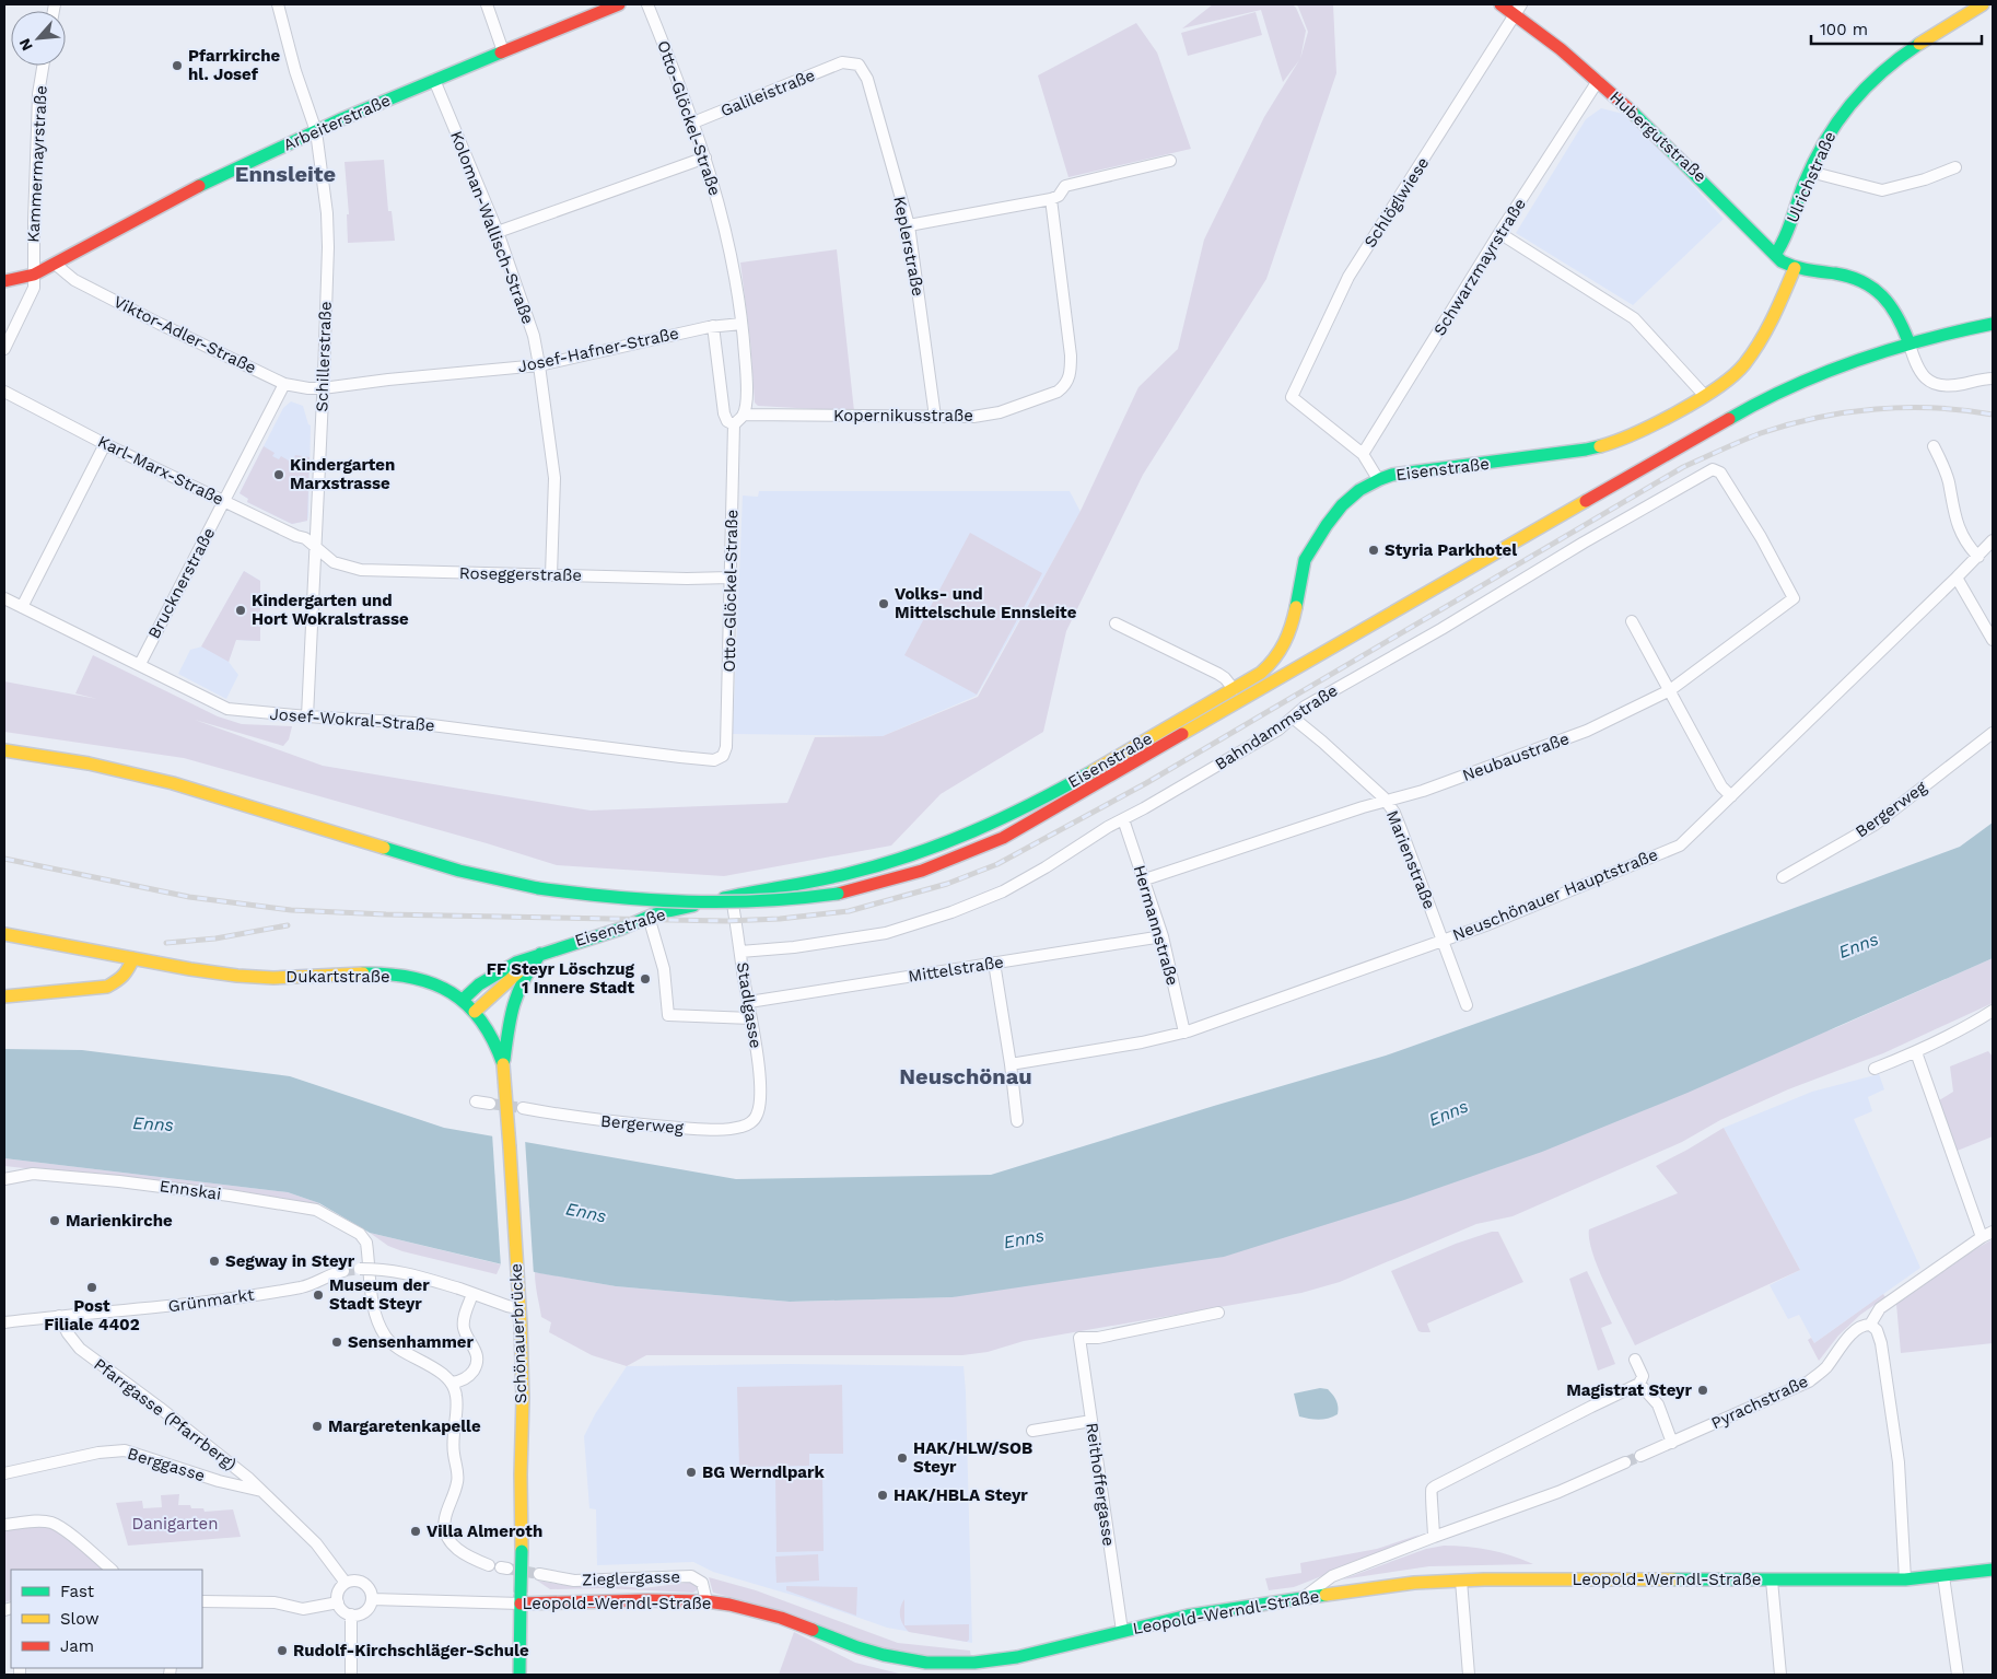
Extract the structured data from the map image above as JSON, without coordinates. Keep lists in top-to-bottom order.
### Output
{
  "streets": {
    "street": [
      "Galileistraße",
      "Otto-Glöckel-Straße",
      "Arbeiterstraße",
      "Hubergutstraße",
      "Kammermayrstraße",
      "Ulrichstraße",
      "Schlöglwiese",
      "Koloman-Wallisch-Straße",
      "Keplerstraße",
      "Schwarzmayrstraße",
      "Viktor-Adler-Straße",
      "Josef-Hafner-Straße",
      "Schillerstraße",
      "Kopernikusstraße",
      "Eisenstraße",
      "Karl-Marx-Straße",
      "Roseggerstraße",
      "Brucknerstraße",
      "Josef-Wokral-Straße",
      "Bahndammstraße",
      "Neubaustraße",
      "Bergerweg",
      "Marienstraße",
      "Neuschönauer Hauptstraße",
      "Hermannstraße",
      "Mittelstraße",
      "Dukartstraße",
      "Stadlgasse",
      "Ennskai",
      "Grünmarkt",
      "Schönauerbrücke",
      "Pyrachstraße",
      "Pfarrgasse (Pfarrberg)",
      "Berggasse",
      "Reithoffergasse",
      "Zieglergasse",
      "Leopold-Werndl-Straße"
    ]
  },
  "crossings": [
    ["Galileistraße", "Otto-Glöckel-Straße"],
    ["Galileistraße", "Keplerstraße"],
    ["Otto-Glöckel-Straße", "Josef-Hafner-Straße"],
    ["Otto-Glöckel-Straße", "Kopernikusstraße"],
    ["Otto-Glöckel-Straße", "Roseggerstraße"],
    ["Otto-Glöckel-Straße", "Josef-Wokral-Straße"],
    ["Arbeiterstraße", "Kammermayrstraße"],
    ["Arbeiterstraße", "Koloman-Wallisch-Straße"],
    ["Arbeiterstraße", "Viktor-Adler-Straße"],
    ["Arbeiterstraße", "Schillerstraße"],
    ["Hubergutstraße", "Ulrichstraße"],
    ["Hubergutstraße", "Schlöglwiese"],
    ["Hubergutstraße", "Schwarzmayrstraße"],
    ["Hubergutstraße", "Eisenstraße"],
    ["Schlöglwiese", "Schwarzmayrstraße"],
    ["Koloman-Wallisch-Straße", "Josef-Hafner-Straße"],
    ["Koloman-Wallisch-Straße", "Roseggerstraße"],
    ["Keplerstraße", "Kopernikusstraße"],
    ["Viktor-Adler-Straße", "Josef-Hafner-Straße"],
    ["Viktor-Adler-Straße", "Schillerstraße"],
    ["Viktor-Adler-Straße", "Brucknerstraße"],
    ["Josef-Hafner-Straße", "Schillerstraße"],
    ["Schillerstraße", "Karl-Marx-Straße"],
    ["Schillerstraße", "Roseggerstraße"],
    ["Schillerstraße", "Josef-Wokral-Straße"],
    ["Eisenstraße", "Dukartstraße"],
    ["Eisenstraße", "Stadlgasse"],
    ["Karl-Marx-Straße", "Roseggerstraße"],
    ["Karl-Marx-Straße", "Brucknerstraße"],
    ["Brucknerstraße", "Josef-Wokral-Straße"],
    ["Bahndammstraße", "Neubaustraße"],
    ["Bahndammstraße", "Marienstraße"],
    ["Bahndammstraße", "Hermannstraße"],
    ["Bahndammstraße", "Stadlgasse"],
    ["Neubaustraße", "Marienstraße"],
    ["Neubaustraße", "Hermannstraße"],
    ["Bergerweg", "Stadlgasse"],
    ["Marienstraße", "Neuschönauer Hauptstraße"],
    ["Neuschönauer Hauptstraße", "Hermannstraße"],
    ["Hermannstraße", "Mittelstraße"],
    ["Mittelstraße", "Stadlgasse"],
    ["Dukartstraße", "Schönauerbrücke"],
    ["Grünmarkt", "Pfarrgasse (Pfarrberg)"],
    ["Schönauerbrücke", "Leopold-Werndl-Straße"],
    ["Pfarrgasse (Pfarrberg)", "Berggasse"],
    ["Pfarrgasse (Pfarrberg)", "Leopold-Werndl-Straße"],
    ["Reithoffergasse", "Leopold-Werndl-Straße"],
    ["Zieglergasse", "Leopold-Werndl-Straße"]
  ],
  "districts": ["Ennsleite", "Neuschönau"],
  "water": ["Enns"],
  "parks": ["Danigarten"],
  "places": [
    "Pfarrkirche hl. Josef",
    "Kindergarten Marxstrasse",
    "Styria Parkhotel",
    "Volks- und Mittelschule Ennsleite",
    "Kindergarten und Hort Wokralstrasse",
    "FF Steyr Löschzug 1 Innere Stadt",
    "Marienkirche",
    "Segway in Steyr",
    "Post Filiale 4402",
    "Museum der Stadt Steyr",
    "Sensenhammer",
    "Magistrat Steyr",
    "Margaretenkapelle",
    "HAK/HLW/SOB Steyr",
    "BG Werndlpark",
    "HAK/HBLA Steyr",
    "Villa Almeroth",
    "Rudolf-Kirchschläger-Schule"
  ],
  "legend": ["Fast", "Slow", "Jam"],
  "scale_bar": "100 m",
  "north": "bottom left"
}
